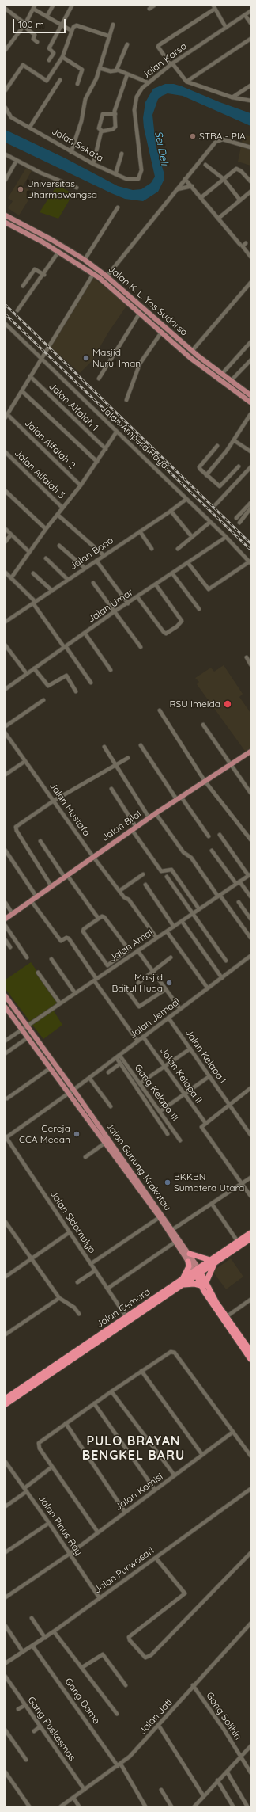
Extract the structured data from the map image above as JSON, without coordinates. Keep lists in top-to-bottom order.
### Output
{
  "streets": {
    "highway": ["Jalan Gunung Krakatau", "Jalan Cemara"],
    "main road": ["Jalan K. L. Yos Sudarso", "Jalan Bilal"],
    "street": [
      "Jalan Karsa",
      "Jalan Sekata",
      "Jalan Alfalah 1",
      "Jalan Ampera Raya",
      "Jalan Alfalah 2",
      "Jalan Alfalah 3",
      "Jalan Bono",
      "Jalan Umar",
      "Jalan Mustafa",
      "Jalan Amal",
      "Jalan Jemadi",
      "Jalan Kelapa I",
      "Jalan Kelapa II",
      "Gang Kelapa III",
      "Jalan Sidomulyo",
      "Jalan Komisi",
      "Jalan Pinus Ray",
      "Jalan Purwosari",
      "Gang Dame",
      "Gang Solihin",
      "Jalan Jati",
      "Gang Puskesmas"
    ]
  },
  "crossings": [
    ["Jalan Karsa", "Jalan Sekata"],
    ["Jalan Ampera Raya", "Jalan Bono"],
    ["Jalan Ampera Raya", "Jalan Umar"],
    ["Jalan Mustafa", "Jalan Bilal"],
    ["Jalan Mustafa", "Jalan Amal"],
    ["Jalan Amal", "Jalan Gunung Krakatau"],
    ["Jalan Jemadi", "Jalan Kelapa I"],
    ["Jalan Jemadi", "Jalan Kelapa II"],
    ["Jalan Jemadi", "Gang Kelapa III"],
    ["Jalan Jemadi", "Jalan Gunung Krakatau"],
    ["Jalan Jemadi", "Jalan Sidomulyo"],
    ["Jalan Gunung Krakatau", "Jalan Cemara"],
    ["Jalan Sidomulyo", "Jalan Cemara"],
    ["Jalan Komisi", "Jalan Pinus Ray"],
    ["Jalan Pinus Ray", "Jalan Purwosari"],
    ["Jalan Purwosari", "Gang Dame"],
    ["Gang Dame", "Jalan Jati"],
    ["Gang Solihin", "Jalan Jati"],
    ["Jalan Jati", "Gang Puskesmas"]
  ],
  "districts": ["PULO BRAYAN BENGKEL BARU"],
  "water": ["Sei Deli"],
  "places": [
    "STBA - PIA",
    "Universitas Dharmawangsa",
    "Masjid Nurul Iman",
    "RSU Imelda",
    "Masjid Baitul Huda",
    "Gereja CCA Medan",
    "BKKBN Sumatera Utara"
  ],
  "scale_bar": "100 m"
}
